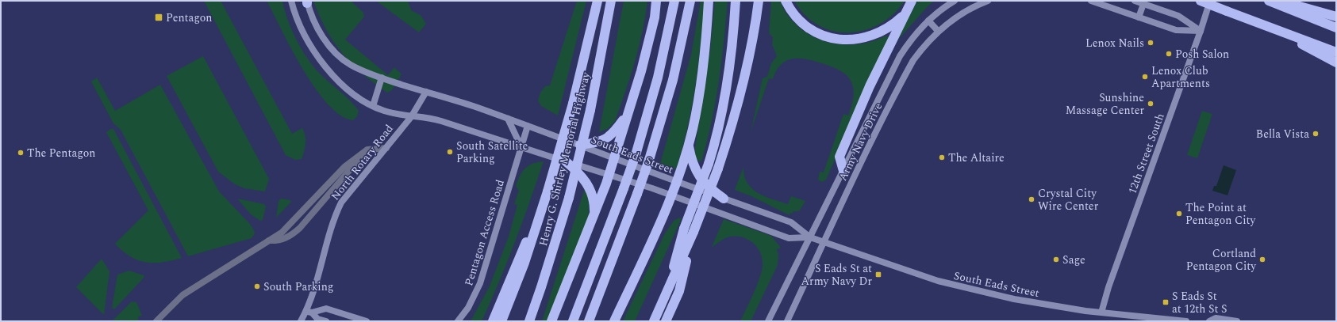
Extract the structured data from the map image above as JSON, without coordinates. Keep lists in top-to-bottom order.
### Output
{
  "streets": {
    "highway": ["Henry G. Shirley Memorial Highway"],
    "street": [
      "Army Navy Drive",
      "12th Street South",
      "South Eads Street",
      "North Rotary Road",
      "Pentagon Access Road"
    ]
  },
  "crossings": [
    ["Army Navy Drive", "South Eads Street"],
    ["12th Street South", "South Eads Street"],
    ["South Eads Street", "North Rotary Road"],
    ["South Eads Street", "Pentagon Access Road"]
  ],
  "places": {
    "transit": ["Pentagon", "S Eads St at Army Navy Dr", "S Eads St at 12th St S"],
    "other": [
      "Lenox Nails",
      "Posh Salon",
      "Lenox Club Apartments",
      "Sunshine Massage Center",
      "Bella Vista",
      "South Satellite Parking",
      "The Pentagon",
      "The Altaire",
      "Crystal City Wire Center",
      "The Point at Pentagon City",
      "Sage",
      "Cortland Pentagon City",
      "South Parking"
    ]
  }
}
